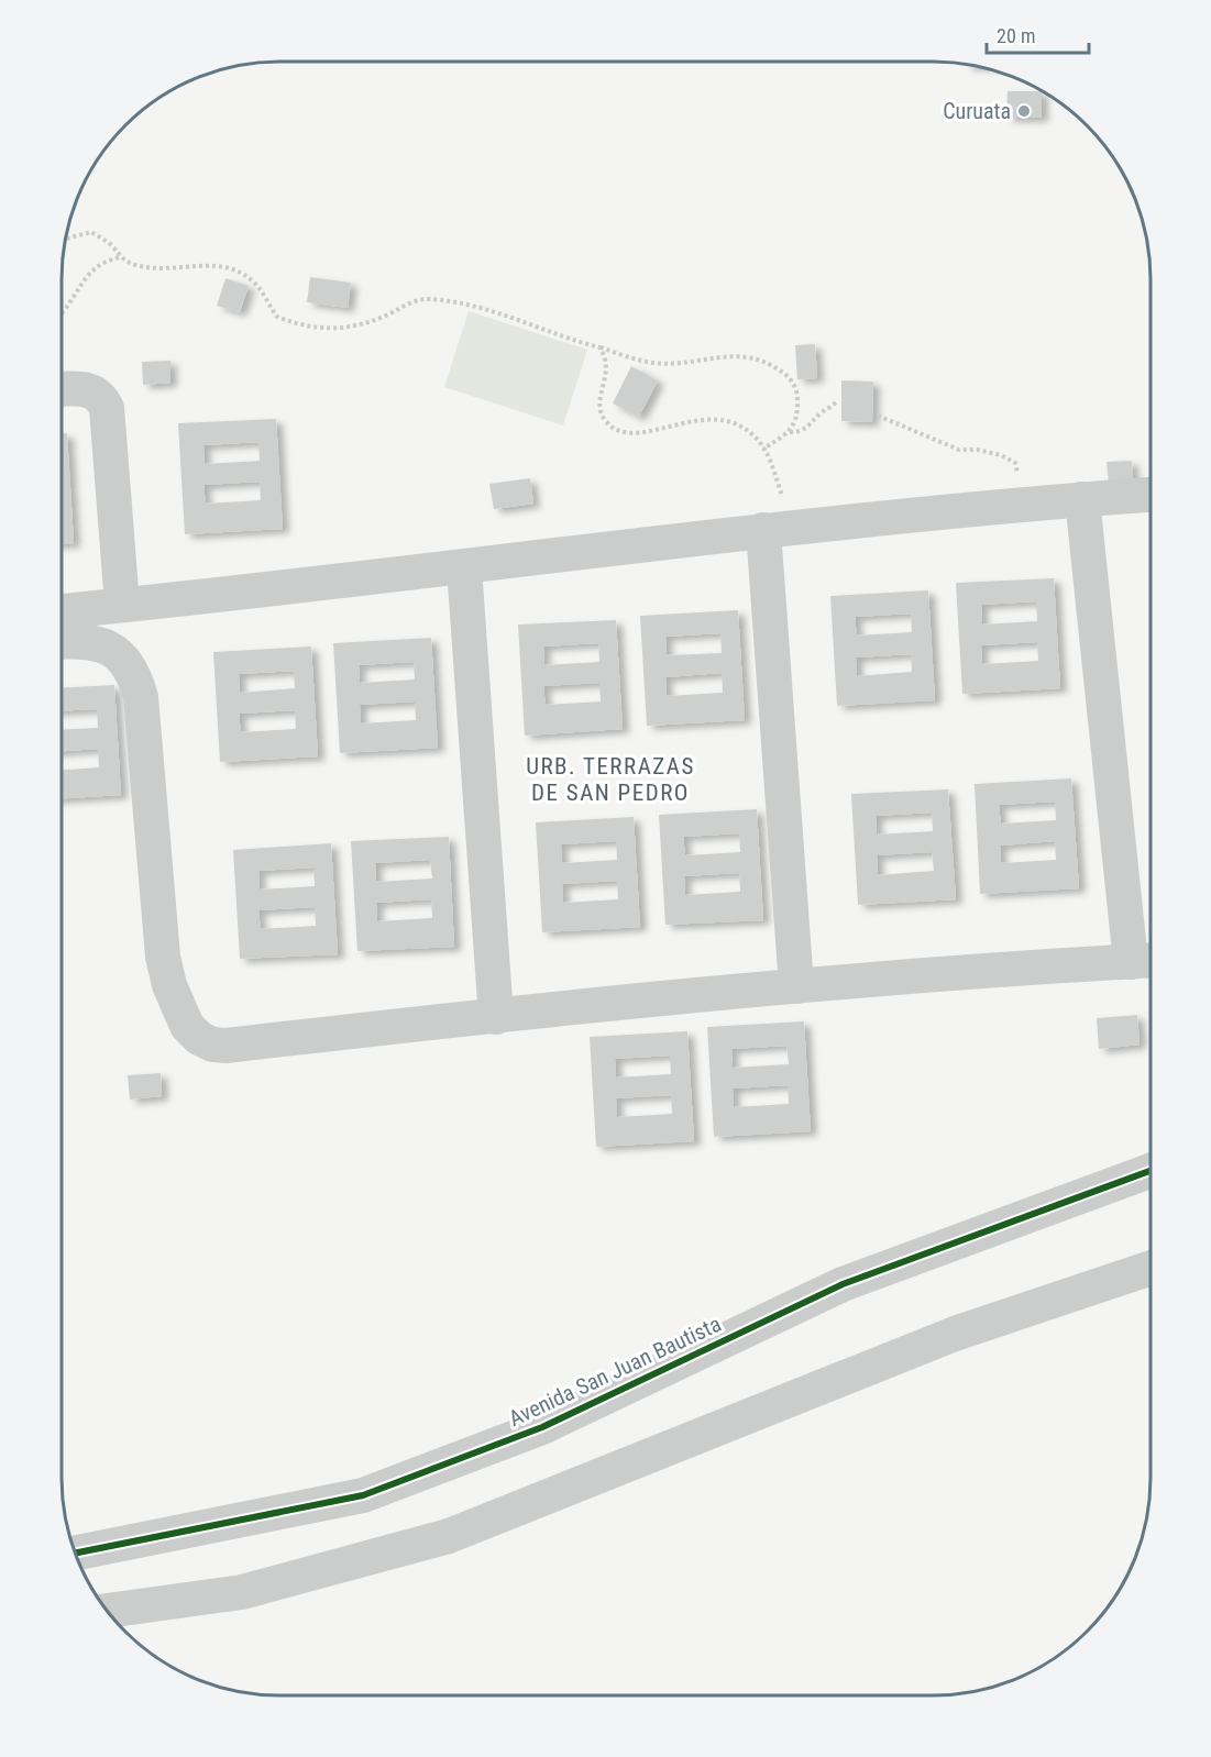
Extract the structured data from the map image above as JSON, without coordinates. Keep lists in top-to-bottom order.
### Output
{
  "streets": {
    "street": ["Avenida San Juan Bautista"]
  },
  "districts": ["URB. TERRAZAS DE SAN PEDRO"],
  "places": ["Curuata"],
  "scale_bar": "20 m"
}
